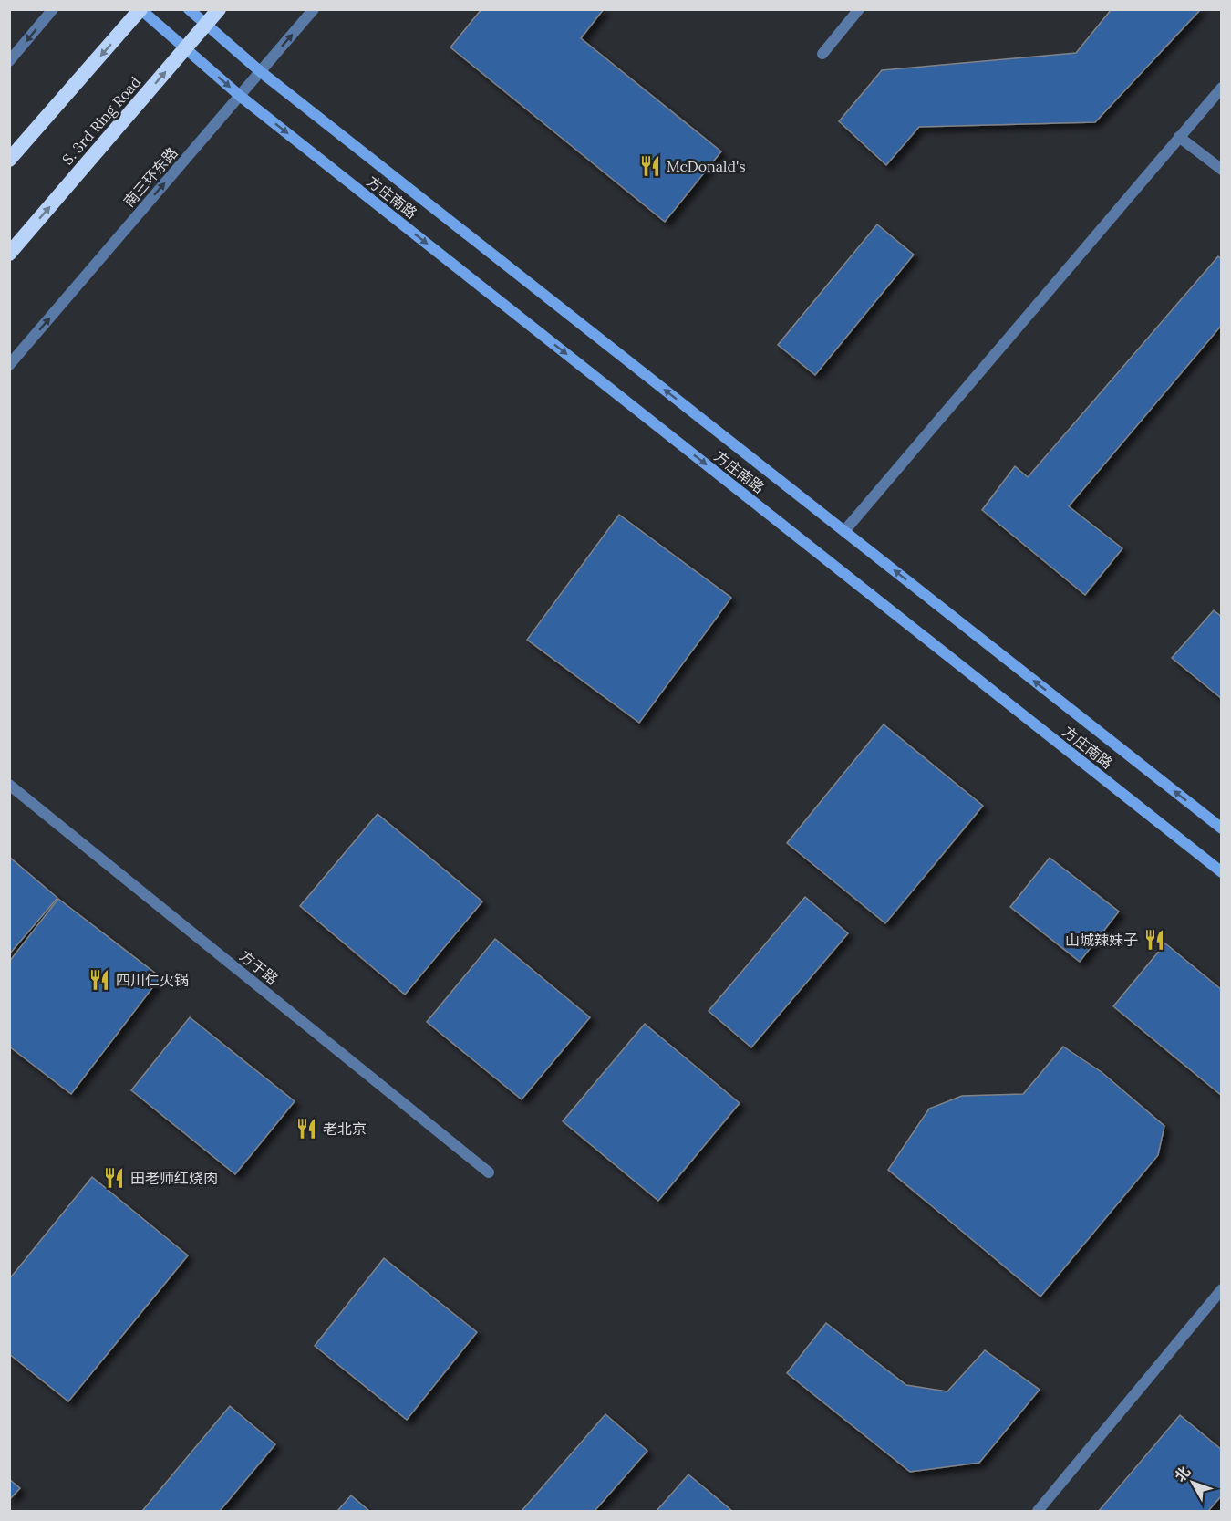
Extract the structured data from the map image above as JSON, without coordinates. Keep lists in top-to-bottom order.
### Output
{
  "streets": {
    "highway": ["S. 3rd Ring Road"],
    "main road": ["方庄南路"],
    "street": ["南三环东路", "方于路"]
  },
  "crossings": [
    ["南三环东路", "方庄南路"]
  ],
  "one_way": ["南三环东路"],
  "places": {
    "restaurant": [
      "McDonald's",
      "山城辣妹子",
      "四川仁火锅",
      "老北京",
      "田老师红烧肉"
    ]
  },
  "north": "top left"
}
